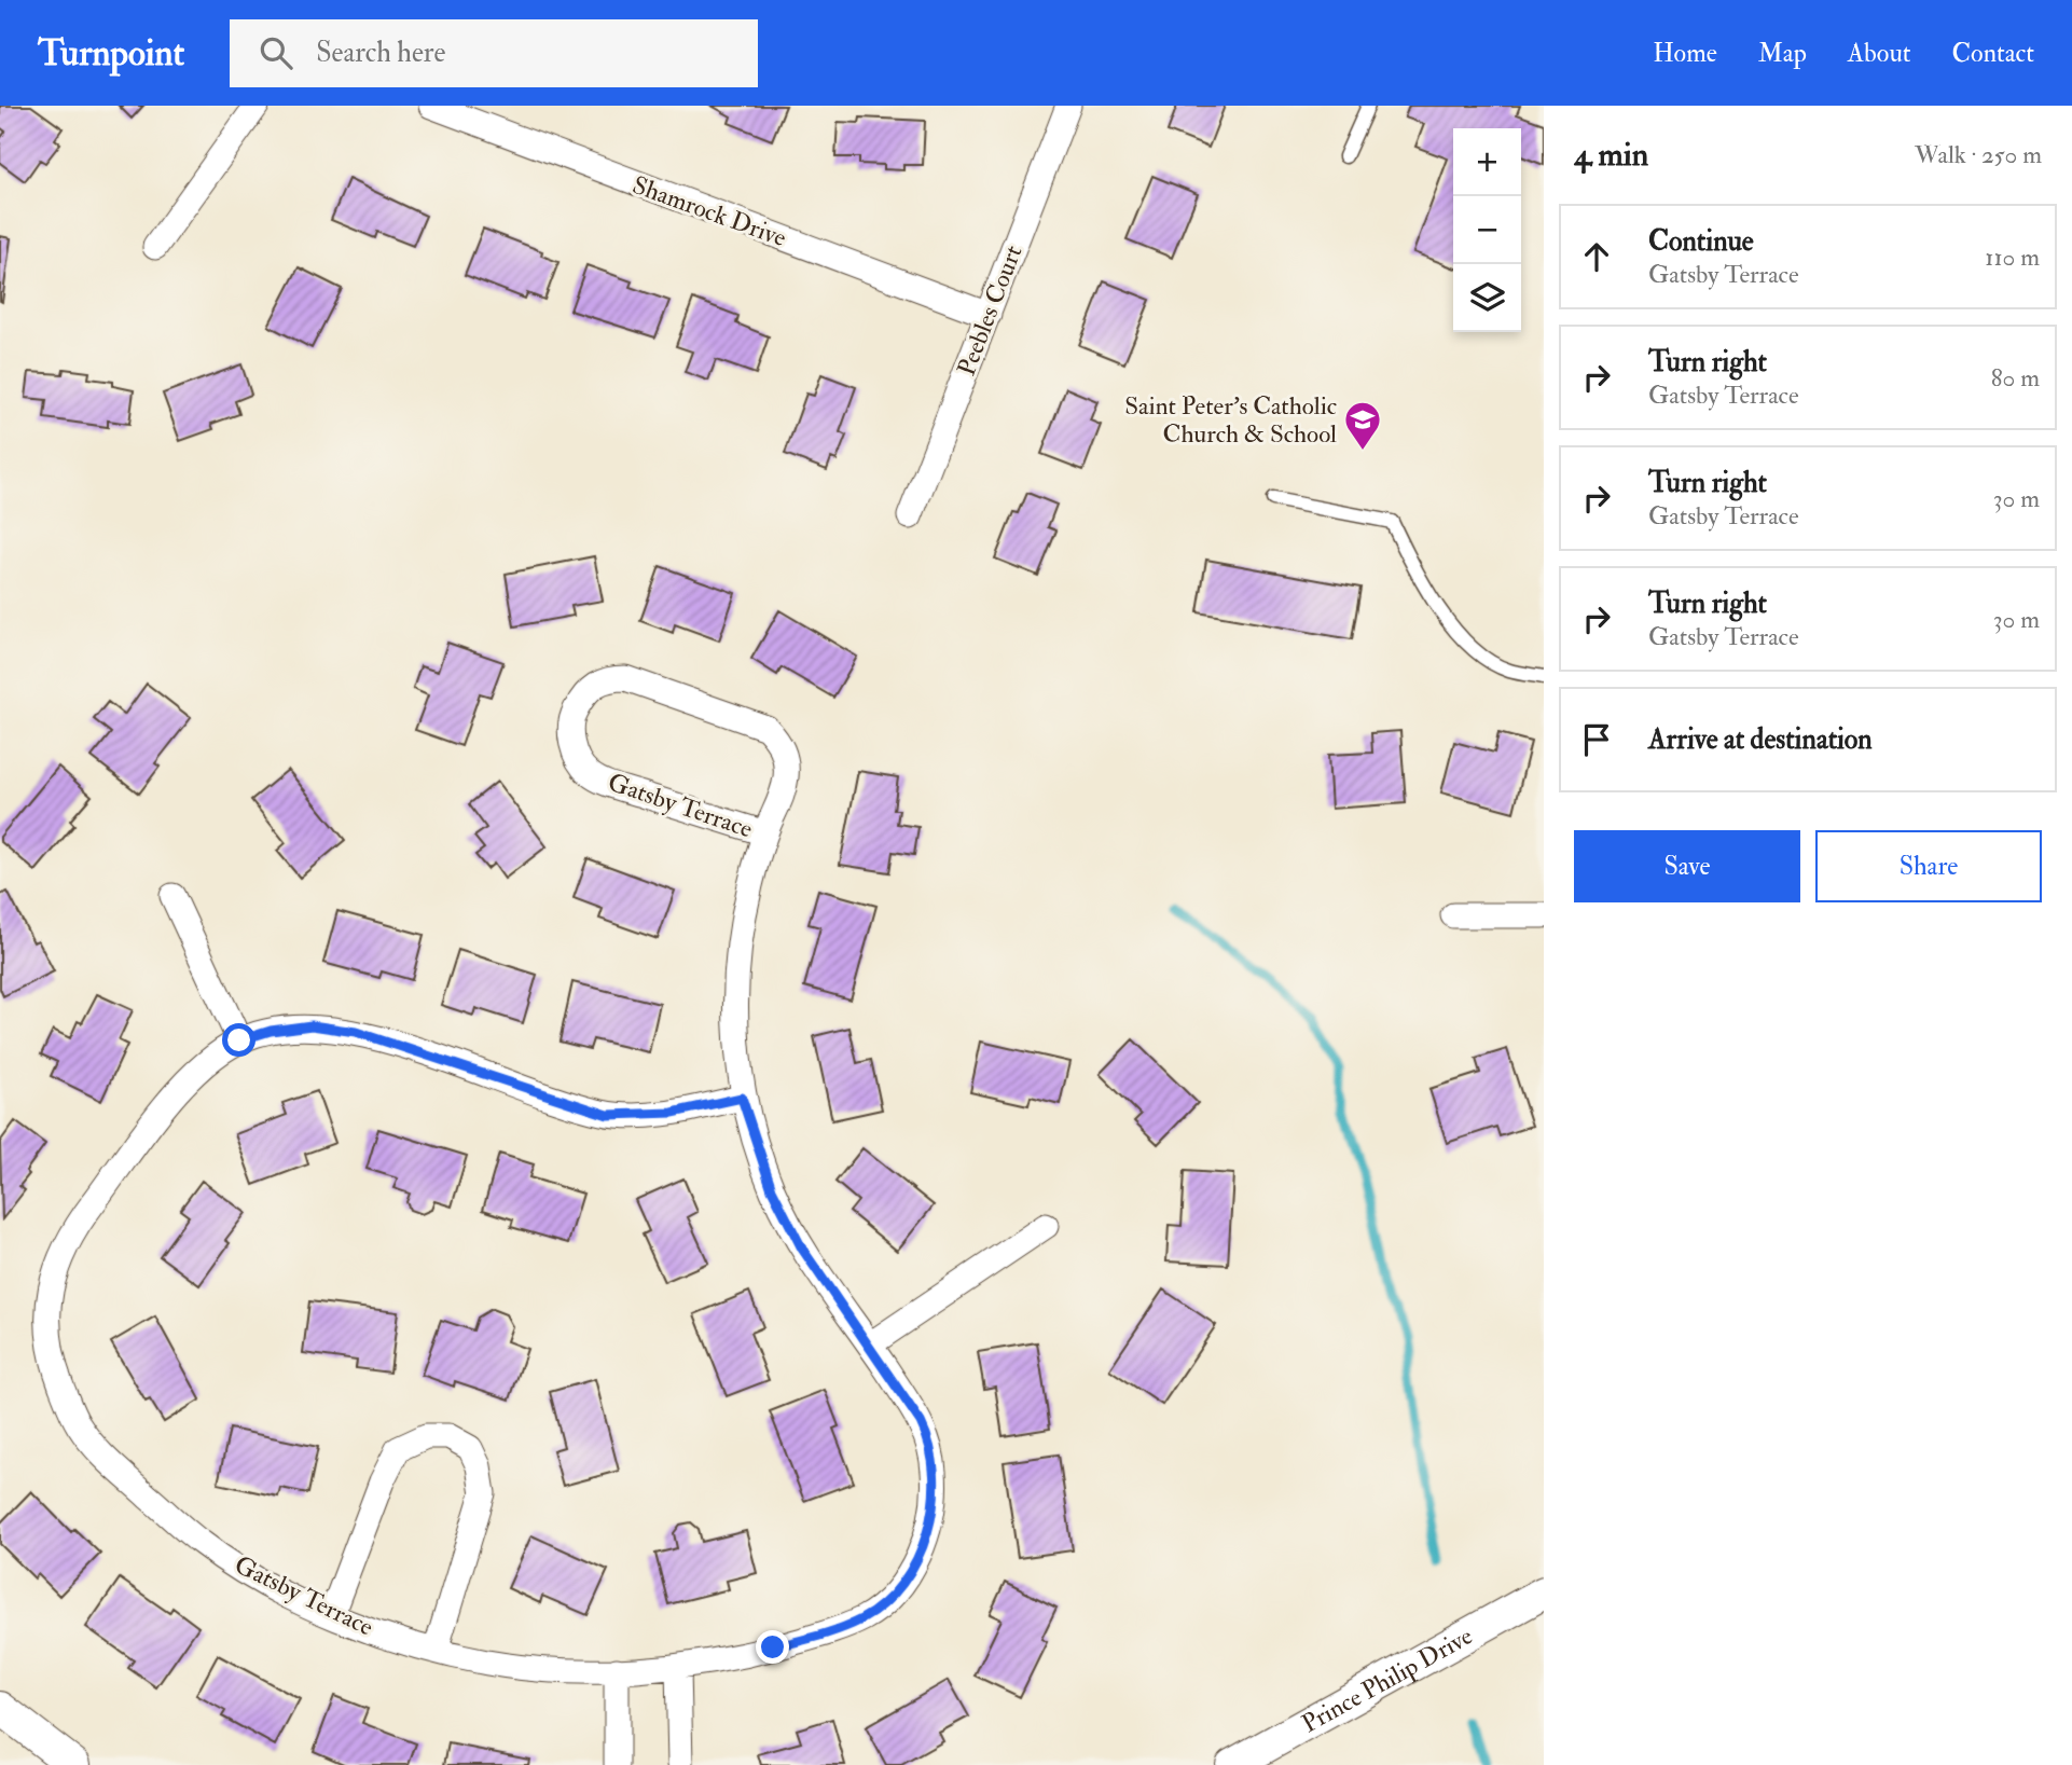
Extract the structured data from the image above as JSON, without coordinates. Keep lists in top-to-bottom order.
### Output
{
  "streets": {
    "street": [
      "Shamrock Drive",
      "Peebles Court",
      "Gatsby Terrace",
      "Prince Philip Drive"
    ]
  },
  "crossings": [
    ["Shamrock Drive", "Peebles Court"]
  ],
  "places": {
    "school or university": ["Saint Peter's Catholic Church & School"]
  },
  "page": {
    "header": "Turnpoint",
    "search": "Search here",
    "nav": [
      "Home",
      "Map",
      "About",
      "Contact"
    ],
    "heading": ["4 min", "Walk · 250 m"],
    "map_buttons": ["+", "−"],
    "list": [
      ["Continue", "Gatsby Terrace", "110 m"],
      ["Turn right", "Gatsby Terrace", "80 m"],
      ["Turn right", "Gatsby Terrace", "30 m"],
      ["Turn right", "Gatsby Terrace", "30 m"],
      "Arrive at destination"
    ],
    "buttons": ["Save", "Share"]
  }
}
